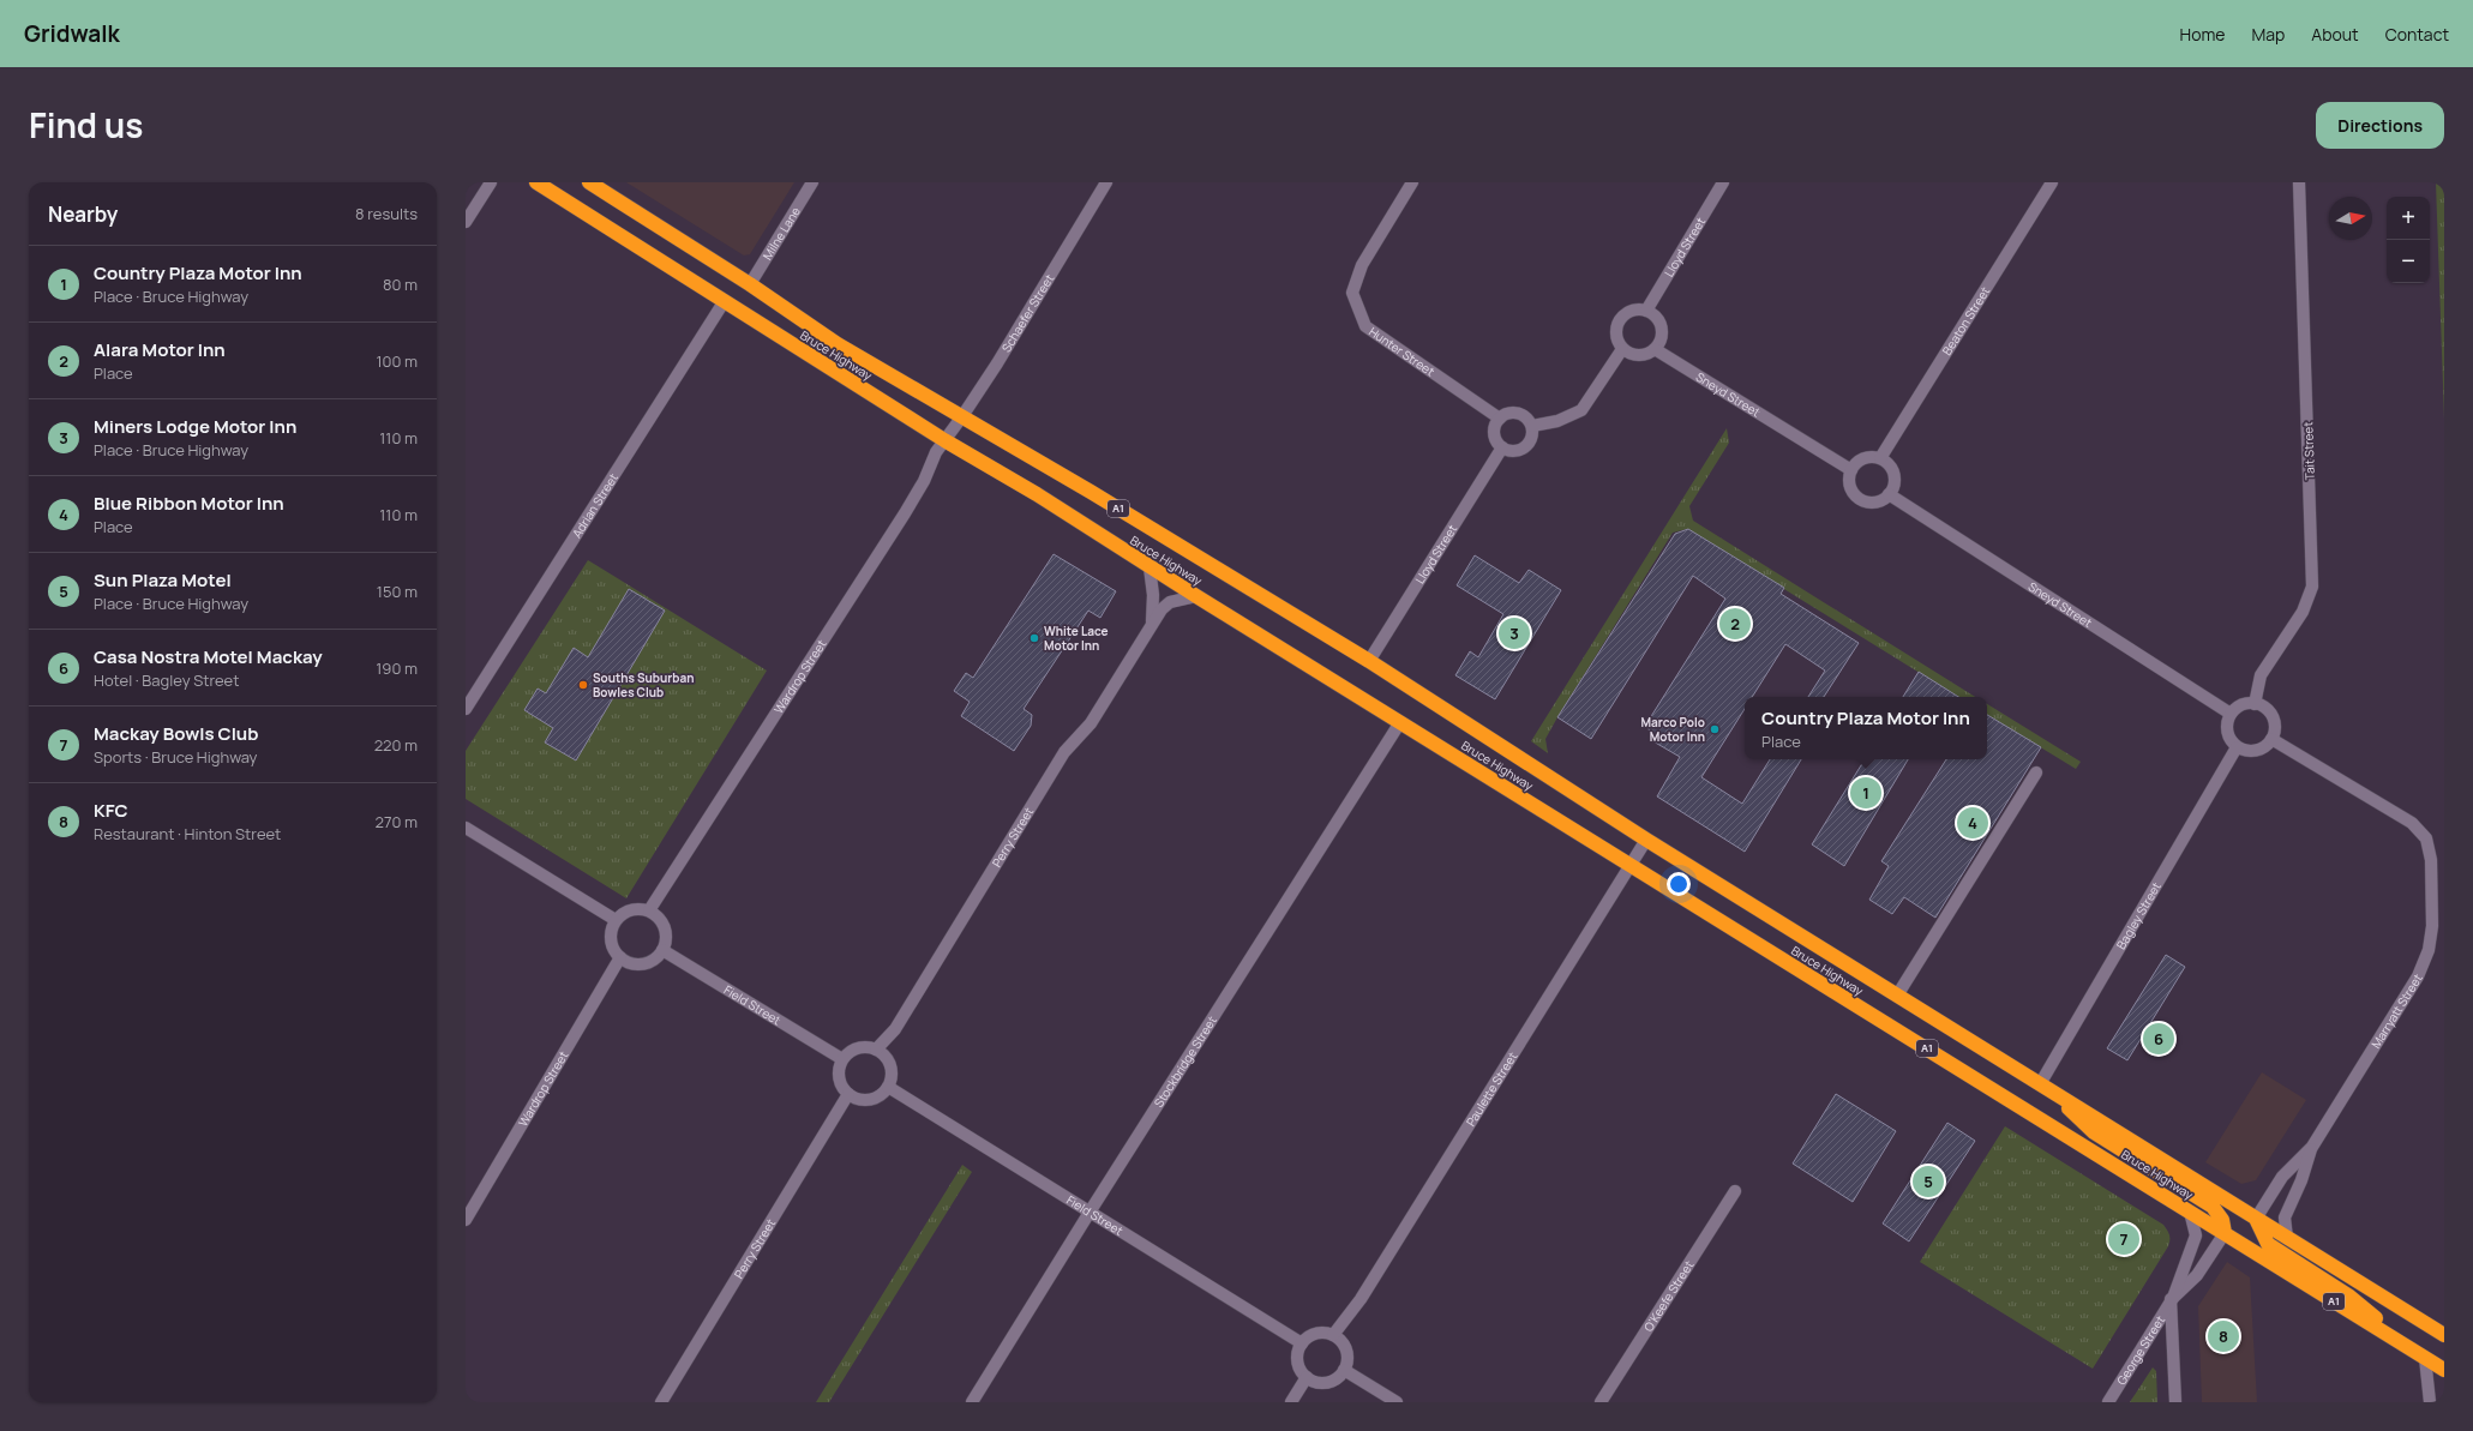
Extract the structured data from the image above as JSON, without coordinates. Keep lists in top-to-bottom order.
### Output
{
  "streets": {
    "highway": ["Bruce Highway", "A1"],
    "street": [
      "Milne Lane",
      "Lloyd Street",
      "Schaefer Street",
      "Beaton Street",
      "Hunter Street",
      "Sneyd Street",
      "Tait Street",
      "Adrian Street",
      "Wardrop Street",
      "Perry Street",
      "Bagley Street",
      "Field Street",
      "Marryatt Street",
      "Stockbridge Street",
      "Paulette Street",
      "O'Keefe Street",
      "George Street"
    ]
  },
  "crossings": [
    ["Milne Lane", "Bruce Highway"],
    ["Lloyd Street", "Hunter Street"],
    ["Lloyd Street", "Bruce Highway"],
    ["Lloyd Street", "Sneyd Street"],
    ["Schaefer Street", "Bruce Highway"],
    ["Schaefer Street", "Wardrop Street"],
    ["Beaton Street", "Sneyd Street"],
    ["Bruce Highway", "Adrian Street"],
    ["Bruce Highway", "Wardrop Street"],
    ["Bruce Highway", "Perry Street"],
    ["Bruce Highway", "Bagley Street"],
    ["Bruce Highway", "Marryatt Street"],
    ["Bruce Highway", "Stockbridge Street"],
    ["Bruce Highway", "Paulette Street"],
    ["Bruce Highway", "George Street"],
    ["Sneyd Street", "Tait Street"],
    ["Sneyd Street", "Bagley Street"],
    ["Sneyd Street", "Marryatt Street"],
    ["Tait Street", "Bagley Street"],
    ["Tait Street", "Marryatt Street"],
    ["Wardrop Street", "Field Street"],
    ["Perry Street", "Field Street"],
    ["Bagley Street", "Marryatt Street"],
    ["Field Street", "Stockbridge Street"],
    ["Field Street", "Paulette Street"]
  ],
  "places": ["White Lace Motor Inn", "Souths Suburban Bowles Club", "Marco Polo Motor Inn"],
  "north": "right",
  "page": {
    "header": "Gridwalk",
    "nav": [
      "Home",
      "Map",
      "About",
      "Contact"
    ],
    "title": "Find us",
    "buttons": "Directions",
    "heading": ["Nearby", "8 results"],
    "map_buttons": ["+", "−"],
    "list": [
      {
        "mark": "1",
        "name": "Country Plaza Motor Inn",
        "note": "Place · Bruce Highway",
        "value": "80 m"
      },
      {
        "mark": "2",
        "name": "Alara Motor Inn",
        "note": "Place",
        "value": "100 m"
      },
      {
        "mark": "3",
        "name": "Miners Lodge Motor Inn",
        "note": "Place · Bruce Highway",
        "value": "110 m"
      },
      {
        "mark": "4",
        "name": "Blue Ribbon Motor Inn",
        "note": "Place",
        "value": "110 m"
      },
      {
        "mark": "5",
        "name": "Sun Plaza Motel",
        "note": "Place · Bruce Highway",
        "value": "150 m"
      },
      {
        "mark": "6",
        "name": "Casa Nostra Motel Mackay",
        "note": "Hotel · Bagley Street",
        "value": "190 m"
      },
      {
        "mark": "7",
        "name": "Mackay Bowls Club",
        "note": "Sports · Bruce Highway",
        "value": "220 m"
      },
      {
        "mark": "8",
        "name": "KFC",
        "note": "Restaurant · Hinton Street",
        "value": "270 m"
      }
    ],
    "pins": [
      "2",
      "3",
      "1",
      "4",
      "6",
      "5",
      "7",
      "8"
    ],
    "popup": ["Country Plaza Motor Inn", "Place"]
  }
}
